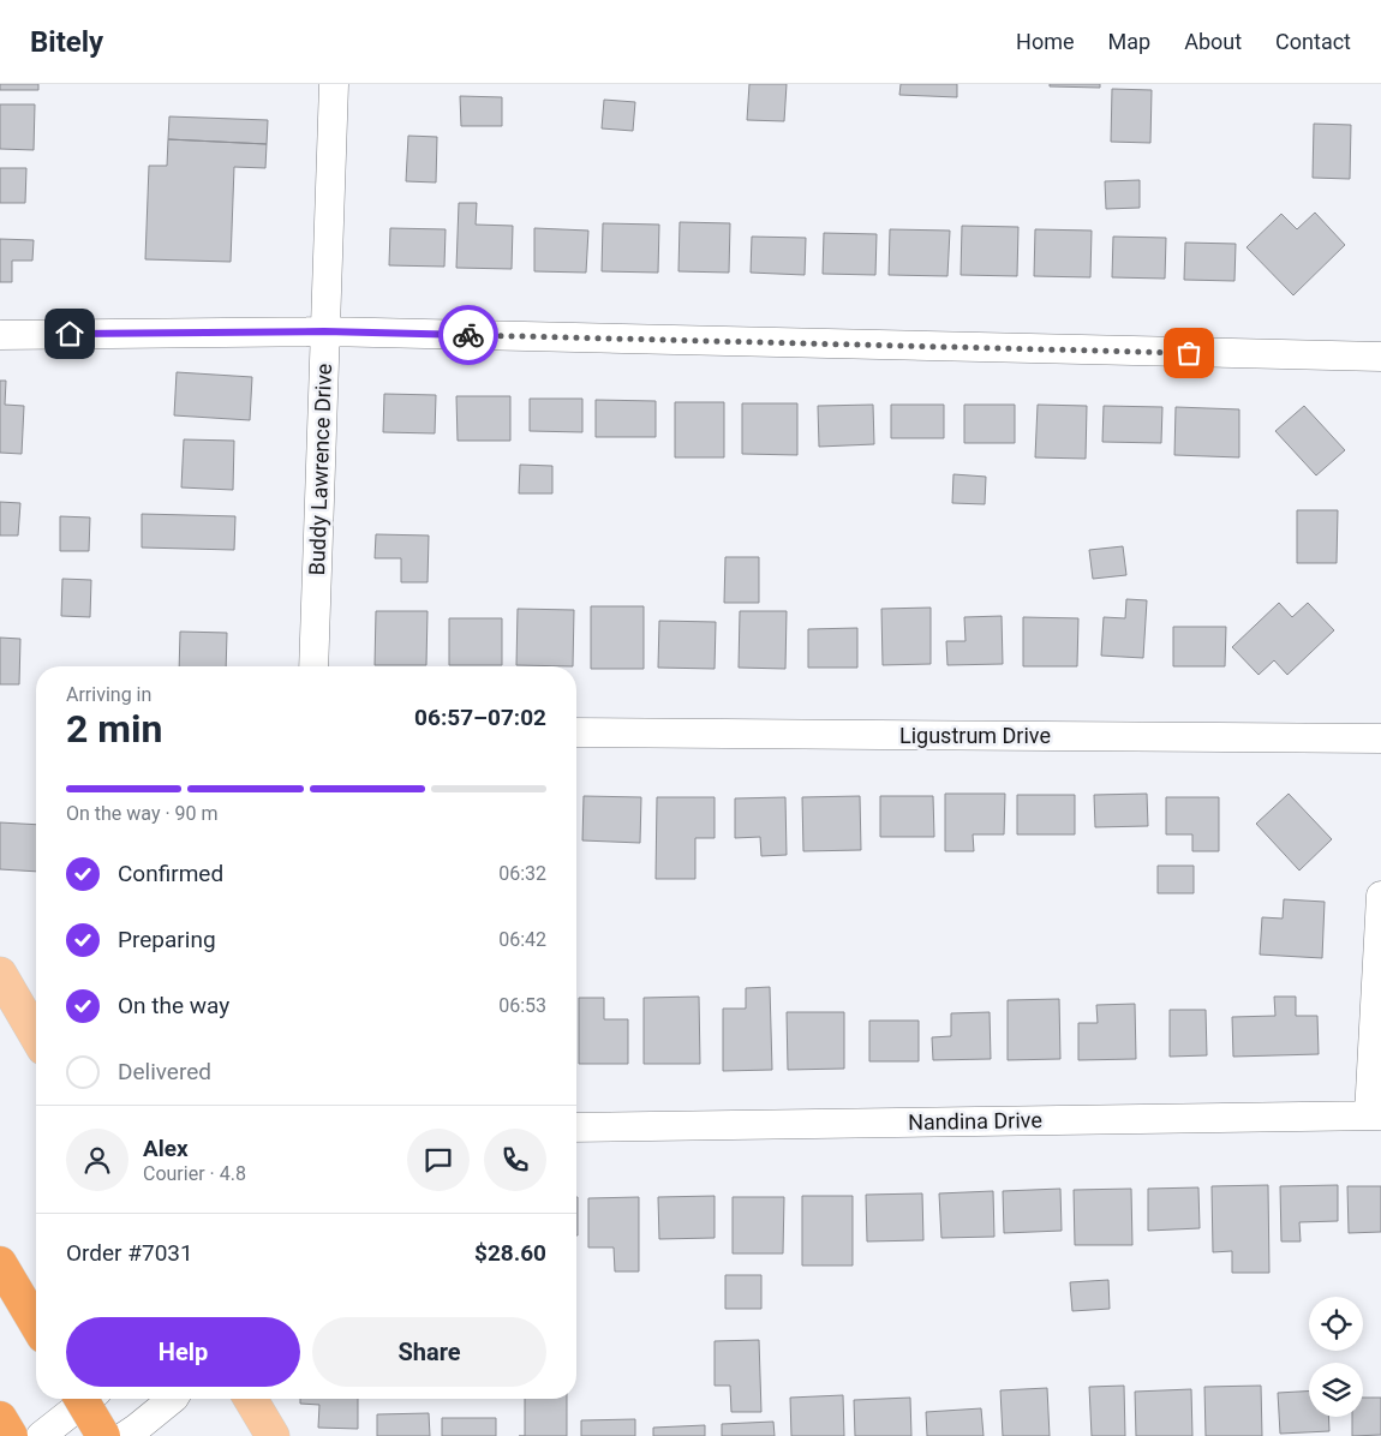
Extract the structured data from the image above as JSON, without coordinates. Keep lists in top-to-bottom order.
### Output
{
  "streets": {
    "street": ["Buddy Lawrence Drive", "Ligustrum Drive", "Nandina Drive"]
  },
  "page": {
    "header": "Bitely",
    "nav": [
      "Home",
      "Map",
      "About",
      "Contact"
    ],
    "heading": ["2 min", "Arriving in", "06:57–07:02"],
    "panel": [
      "Alex",
      "Courier · 4.8",
      "Order #7031",
      "$28.60"
    ],
    "bar": "On the way · 90 m",
    "list": [
      ["Confirmed", "06:32"],
      ["Preparing", "06:42"],
      ["On the way", "06:53"],
      "Delivered"
    ],
    "buttons": ["Help", "Share"]
  }
}
